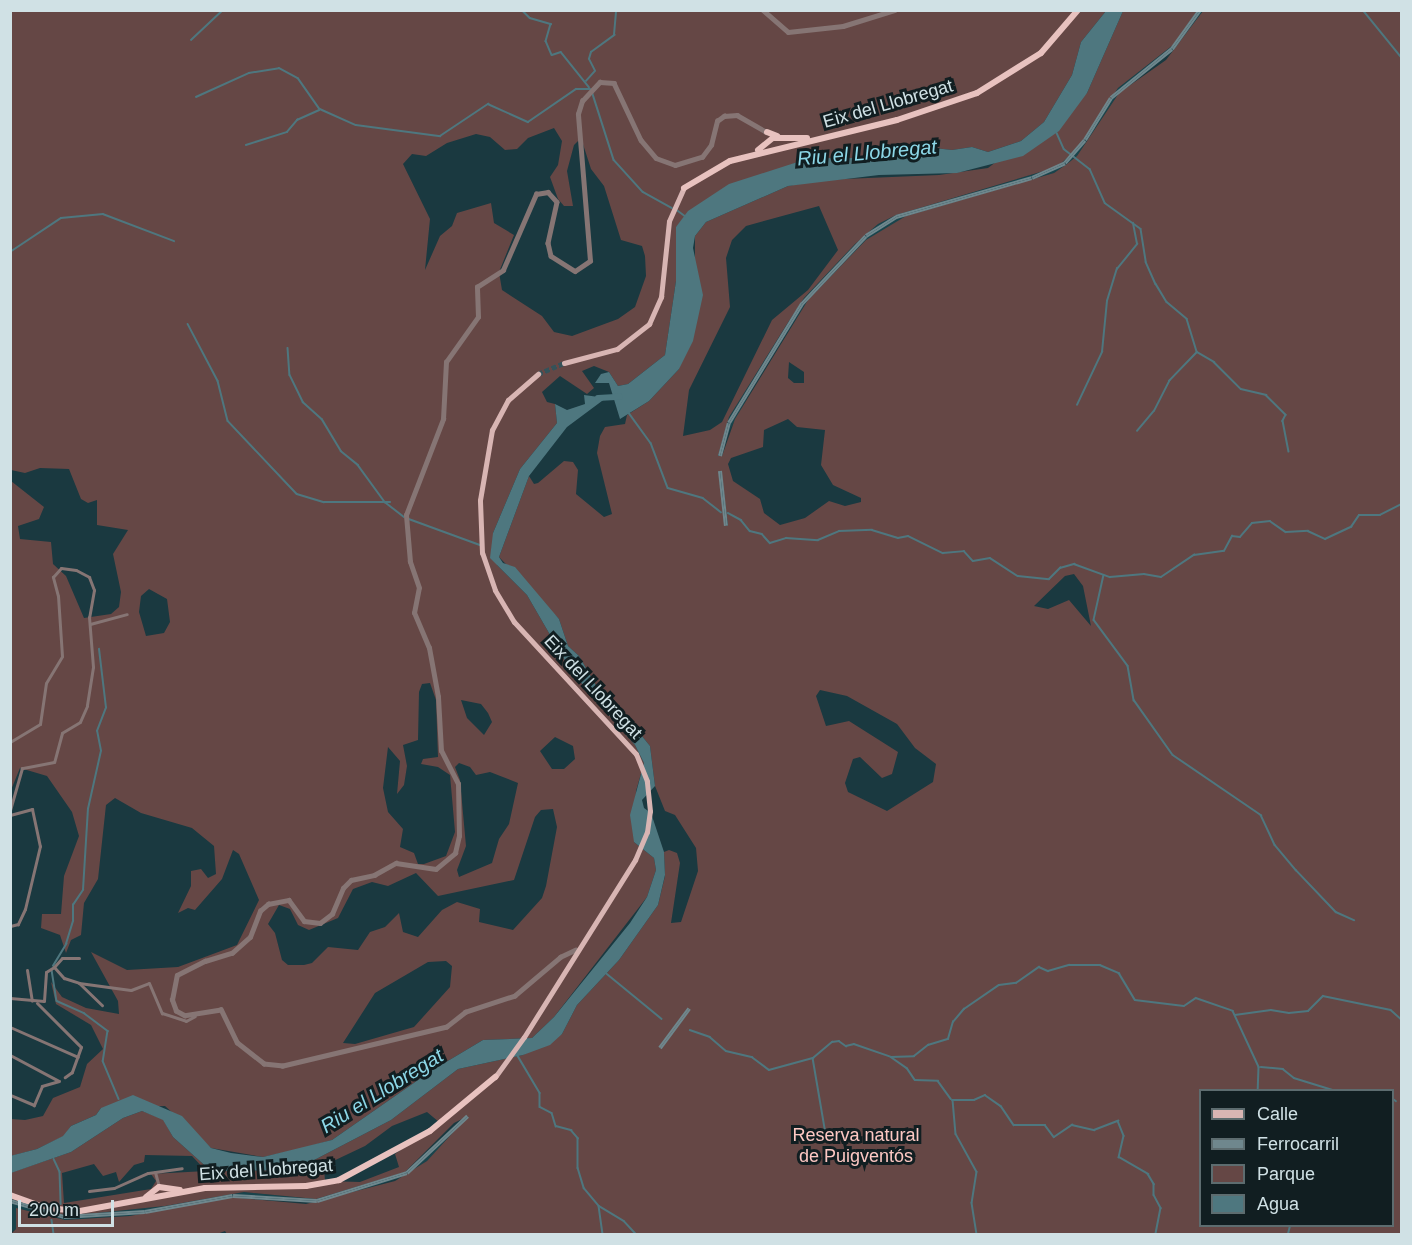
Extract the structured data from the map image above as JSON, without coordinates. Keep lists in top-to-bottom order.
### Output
{
  "streets": {
    "highway": ["Eix del Llobregat"]
  },
  "water": ["Riu el Llobregat"],
  "parks": ["Reserva natural de Puigventós"],
  "legend": [
    "Calle",
    "Ferrocarril",
    "Parque",
    "Agua"
  ],
  "scale_bar": "200 m"
}
